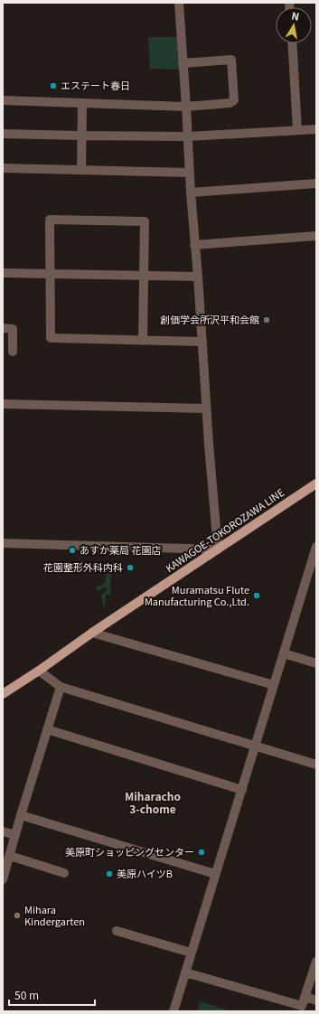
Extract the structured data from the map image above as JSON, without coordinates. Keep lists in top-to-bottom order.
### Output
{
  "streets": {
    "main road": ["KAWAGOE-TOKOROZAWA LINE"]
  },
  "districts": ["Miharacho 3-chome"],
  "places": [
    "エステート春日",
    "創価学会所沢平和会館",
    "あすか薬局 花園店",
    "花園整形外科内科",
    "Muramatsu Flute Manufacturing Co.,Ltd.",
    "美原町ショッピングセンター",
    "美原ハイツB",
    "Mihara Kindergarten"
  ],
  "scale_bar": "50 m",
  "north": "top"
}
